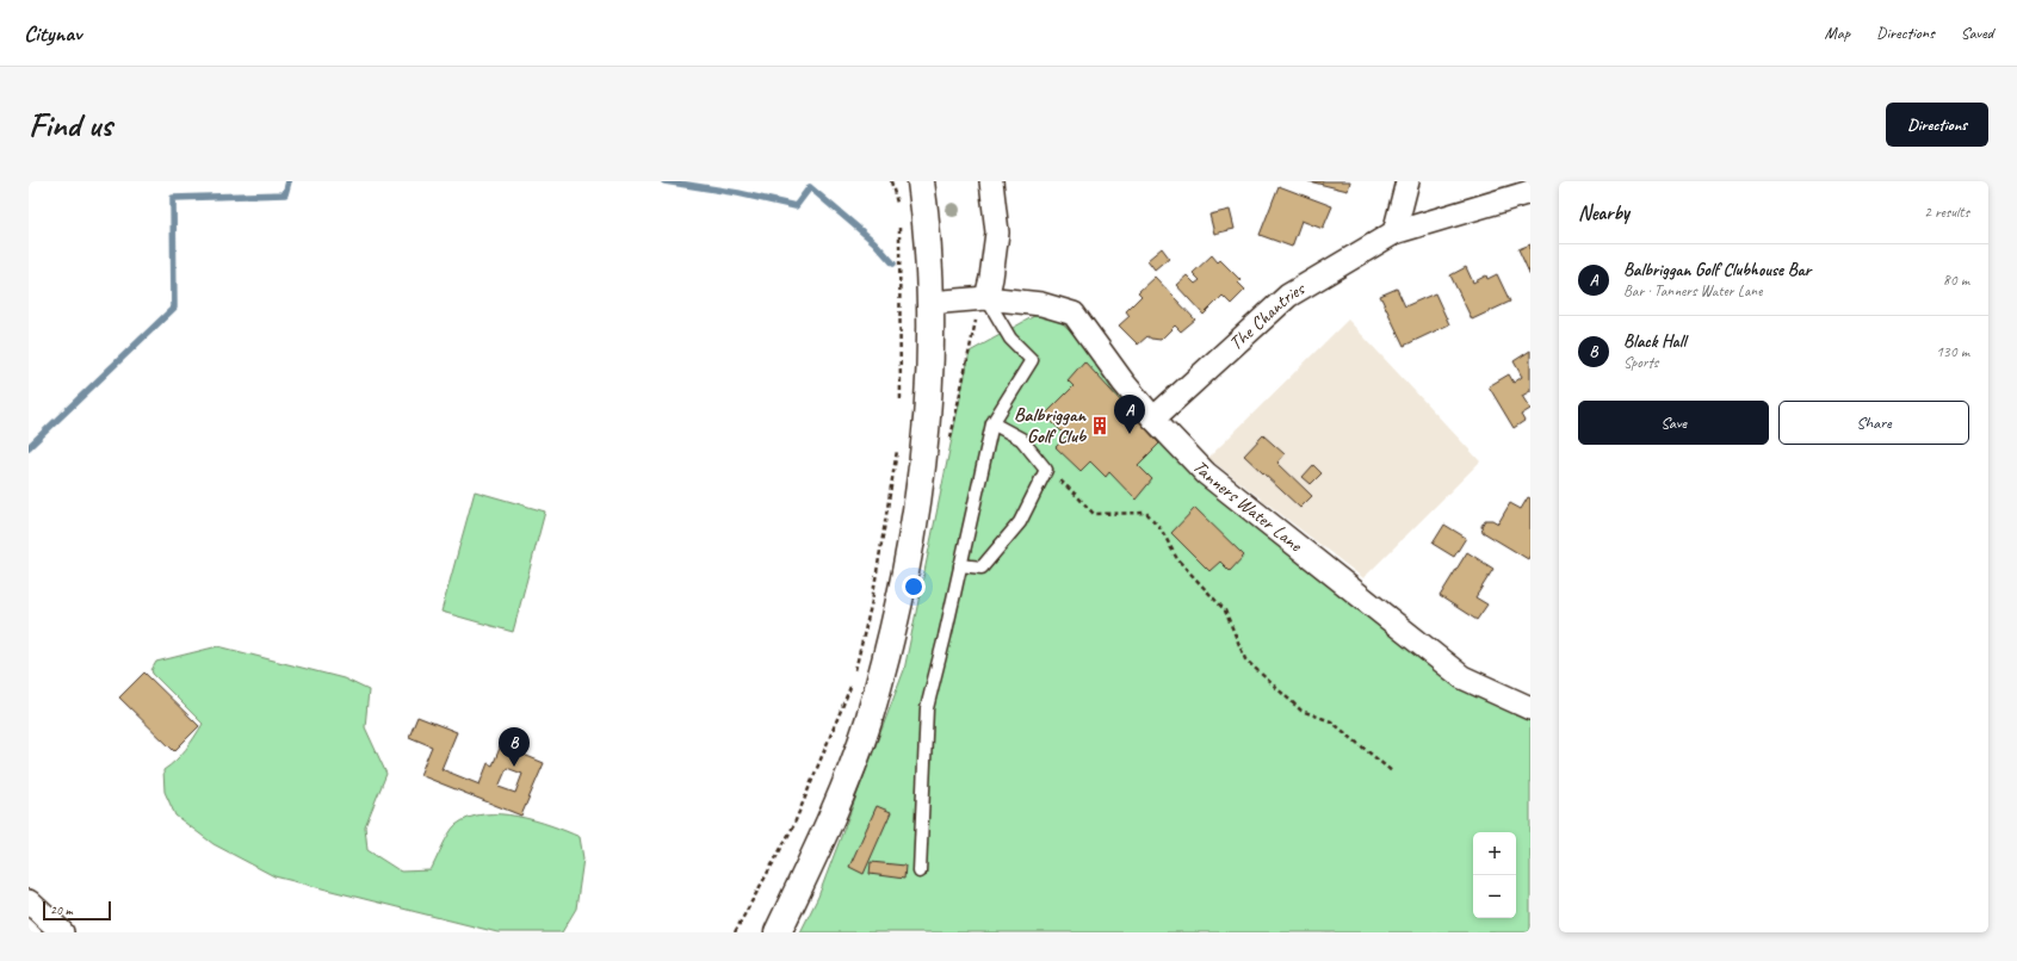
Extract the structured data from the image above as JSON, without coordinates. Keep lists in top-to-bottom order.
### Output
{
  "streets": {
    "street": ["The Chantries", "Tanners Water Lane"]
  },
  "crossings": [
    ["The Chantries", "Tanners Water Lane"]
  ],
  "places": {
    "building": ["Balbriggan Golf Club"]
  },
  "scale_bar": "20 m",
  "page": {
    "header": "Citynav",
    "nav": ["Map", "Directions", "Saved"],
    "buttons": [
      "Directions",
      ["Save", "Share"]
    ],
    "title": "Find us",
    "heading": ["Nearby", "2 results"],
    "list": [
      {
        "mark": "A",
        "name": "Balbriggan Golf Clubhouse Bar",
        "note": "Bar · Tanners Water Lane",
        "value": "80 m"
      },
      {
        "mark": "B",
        "name": "Black Hall",
        "note": "Sports",
        "value": "130 m"
      }
    ],
    "pins": ["A", "B"],
    "map_buttons": ["+", "−"],
    "scale": "20 m"
  }
}
